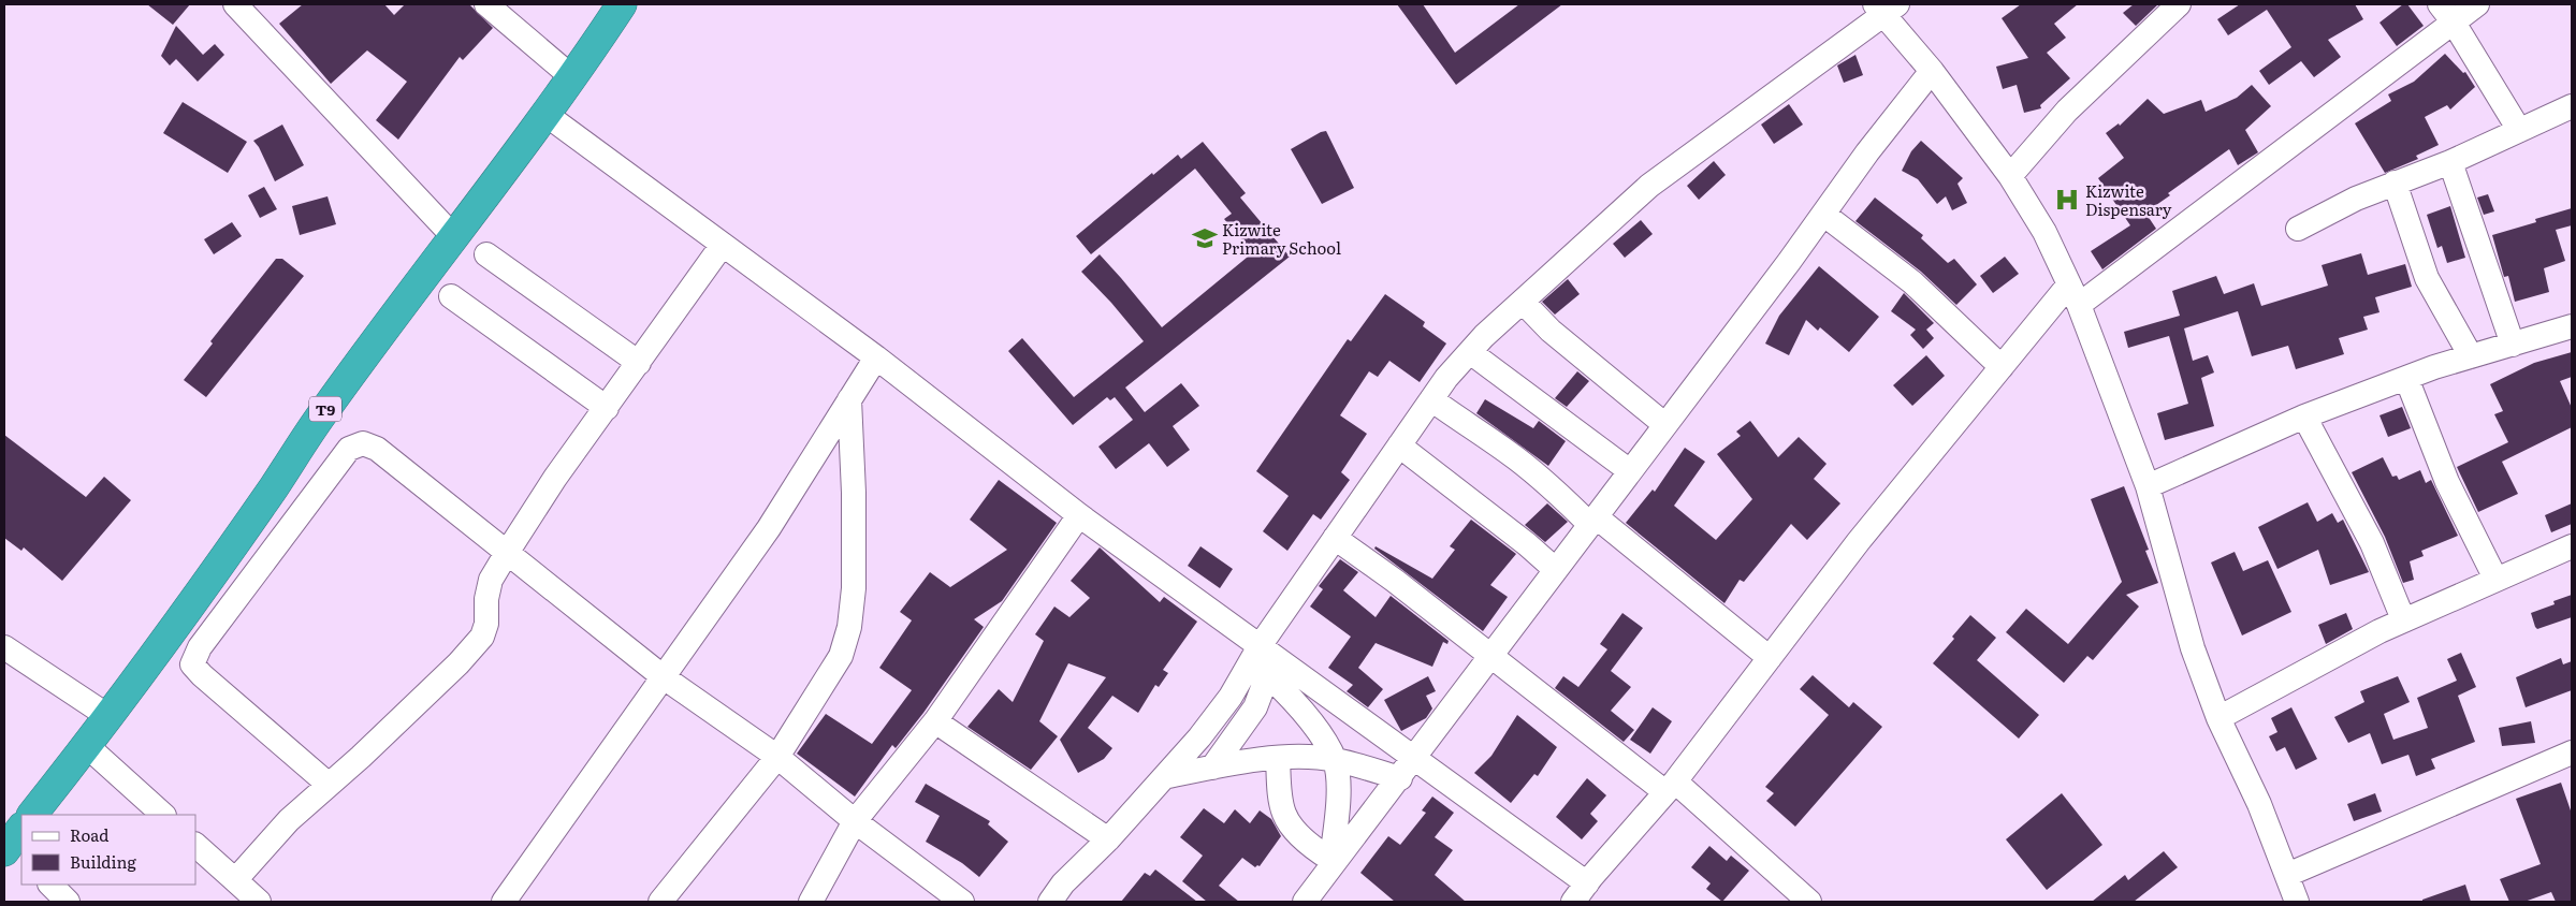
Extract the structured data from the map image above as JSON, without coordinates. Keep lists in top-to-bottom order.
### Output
{
  "streets": {
    "highway": ["T9"]
  },
  "places": {
    "hospital": ["Kizwite Dispensary"],
    "school or university": ["Kizwite Primary School"]
  },
  "legend": ["Road", "Building"]
}
